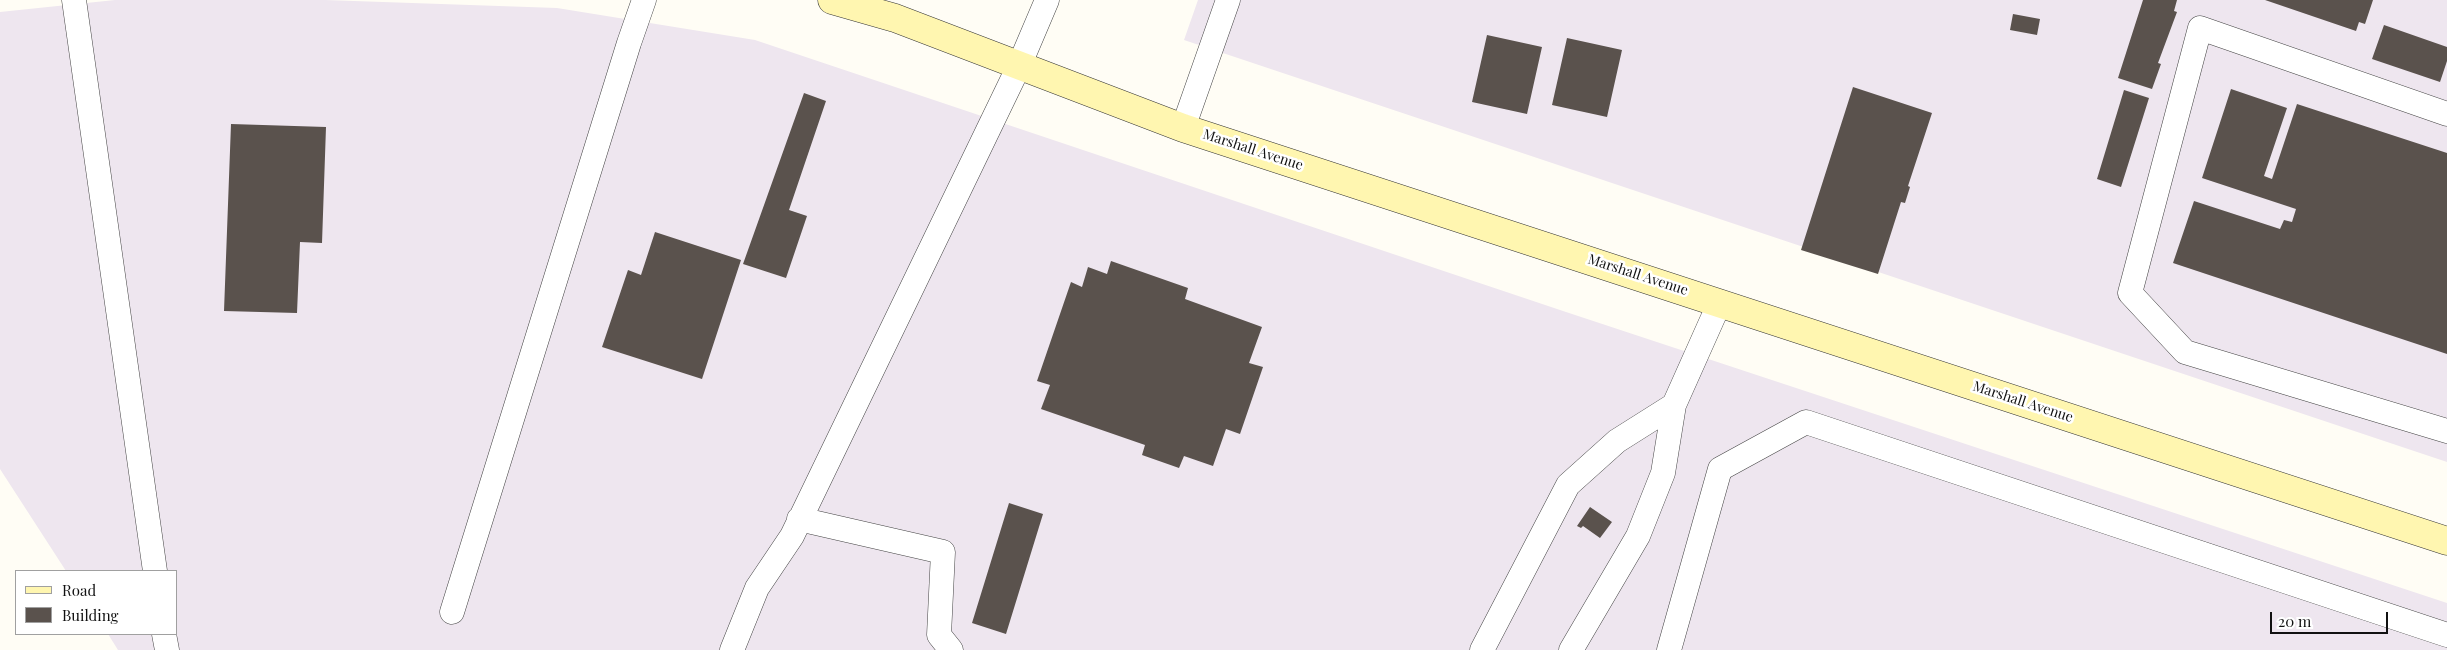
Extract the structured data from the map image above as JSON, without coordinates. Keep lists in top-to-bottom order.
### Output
{
  "streets": {
    "street": ["Marshall Avenue"]
  },
  "legend": ["Road", "Building"],
  "scale_bar": "20 m"
}
